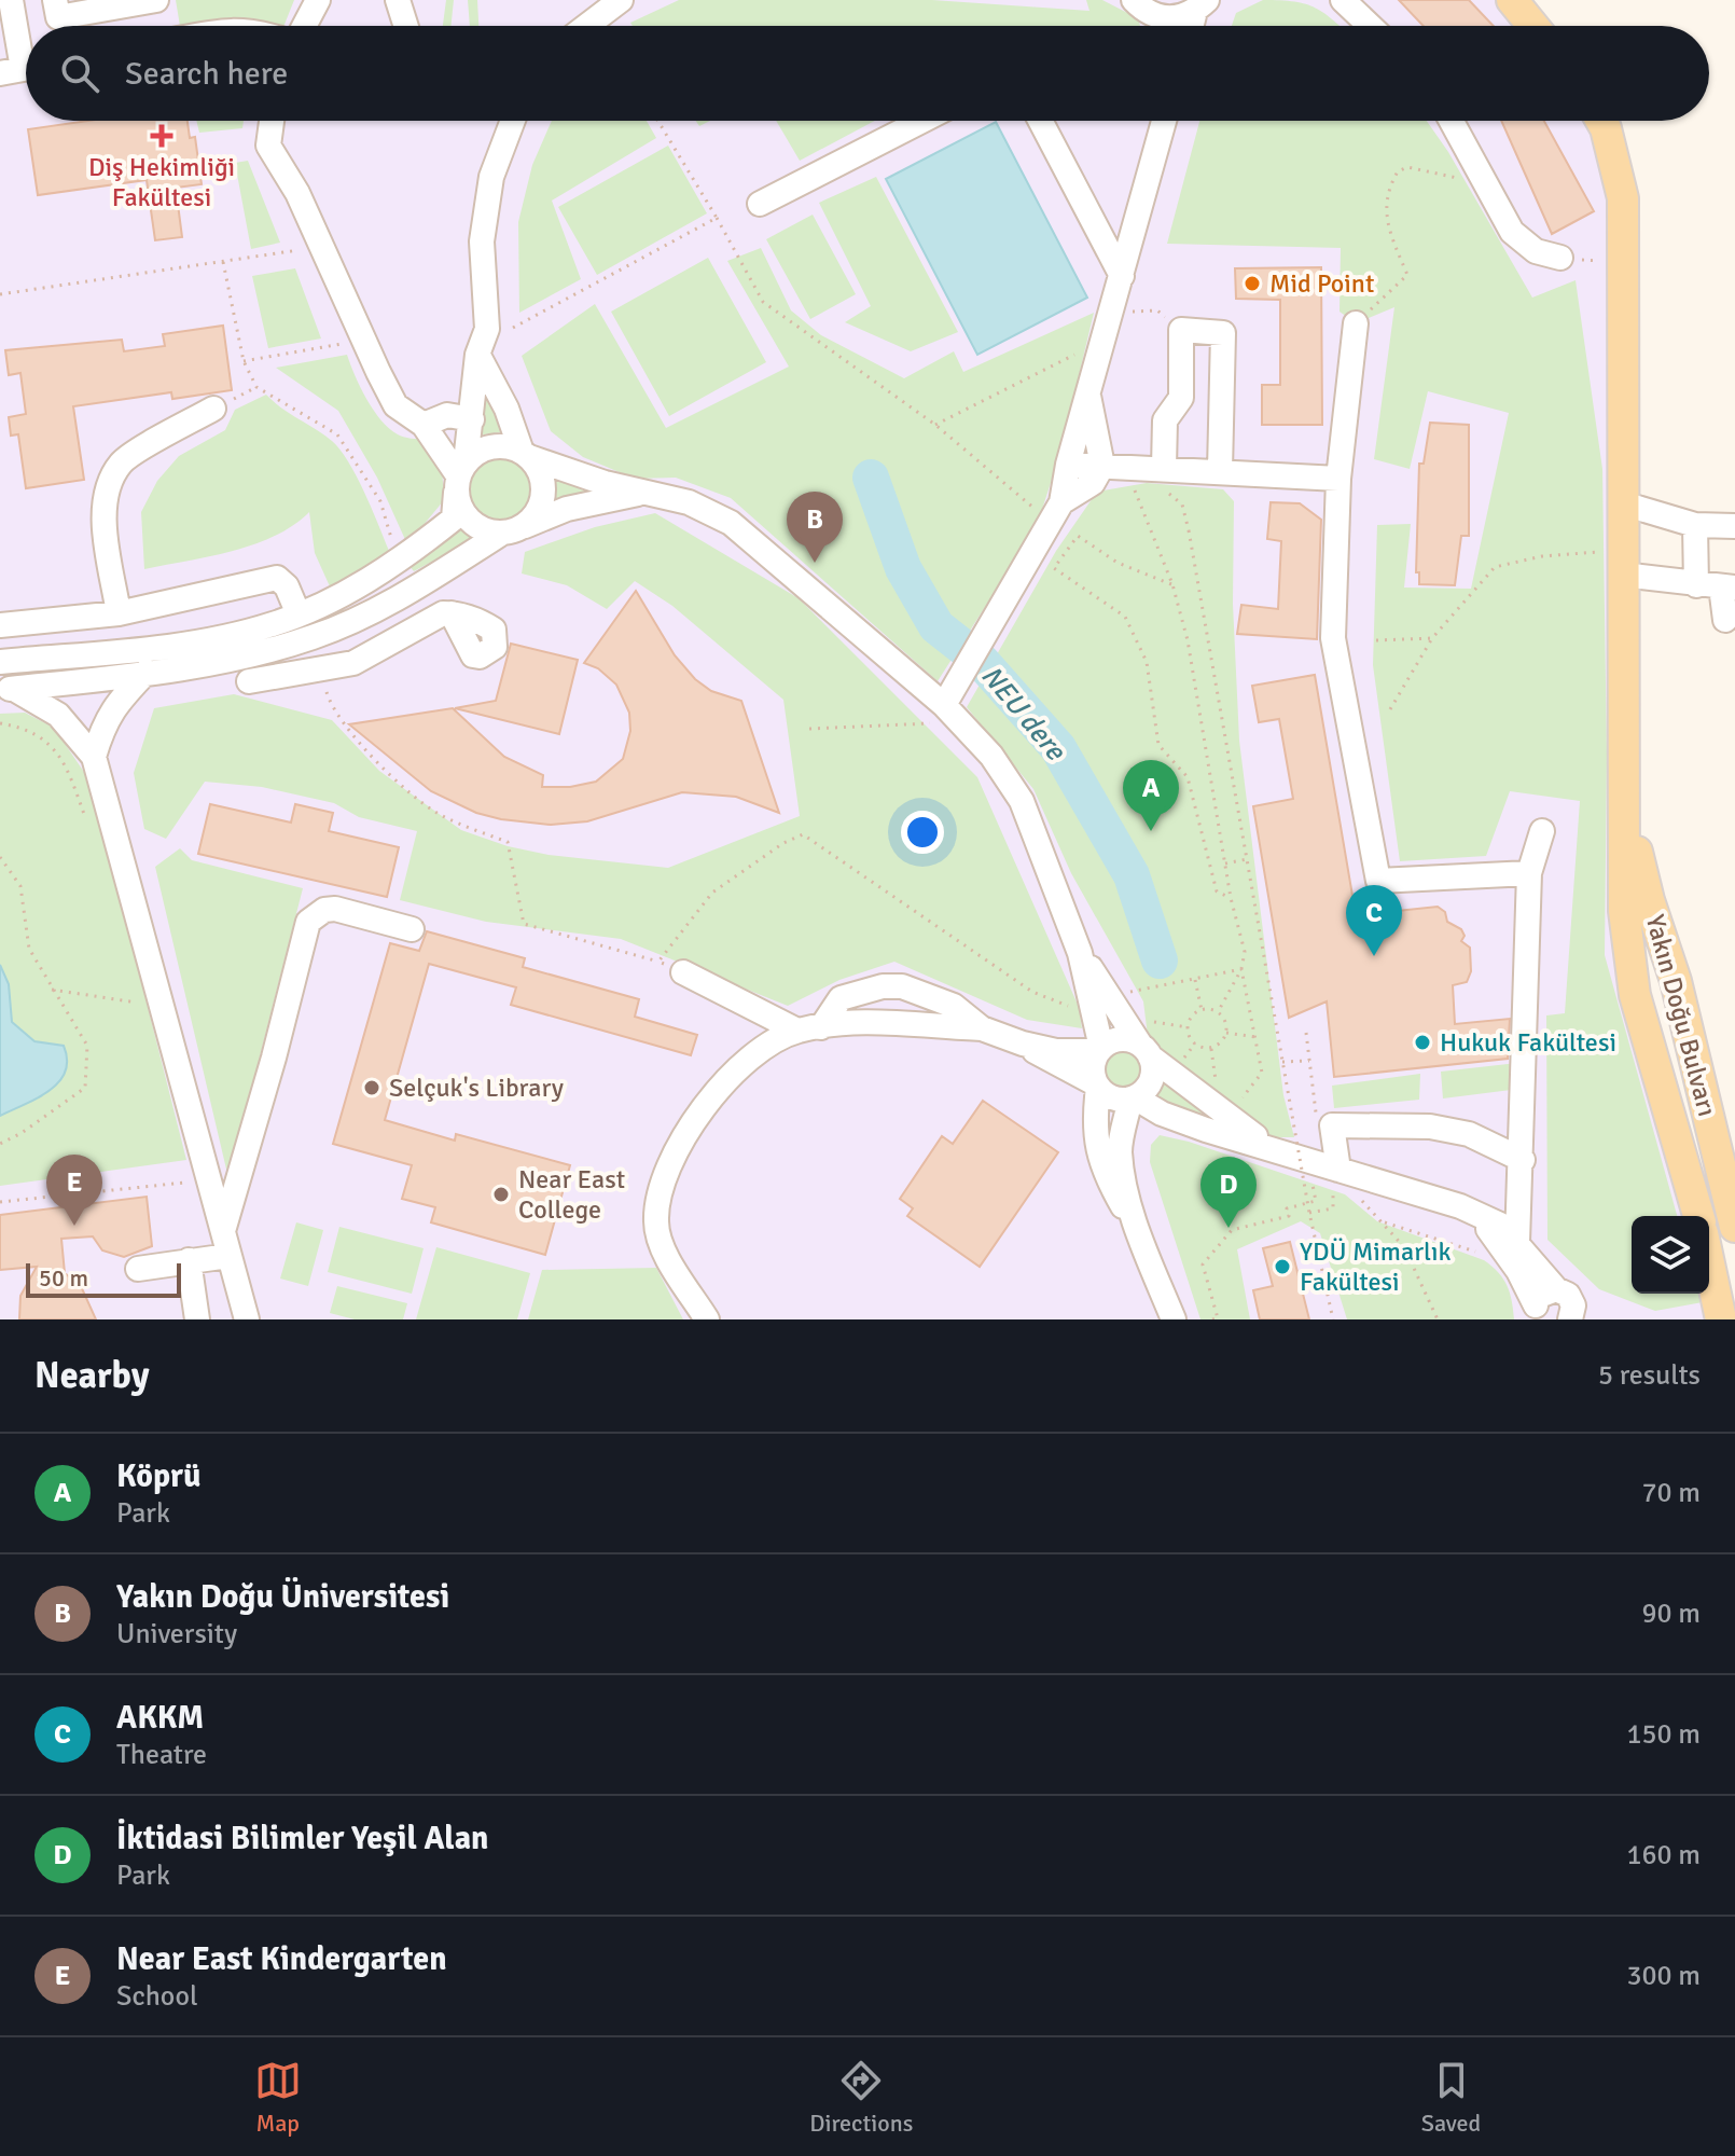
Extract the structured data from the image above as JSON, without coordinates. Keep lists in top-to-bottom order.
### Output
{
  "streets": {
    "main road": ["Yakın Doğu Bulvarı"]
  },
  "water": ["NEU dere"],
  "places": {
    "health": ["Diş Hekimliği Fakültesi"],
    "other": [
      "Mid Point",
      "Hukuk Fakültesi",
      "Selçuk's Library",
      "Near East College",
      "YDÜ Mimarlık Fakültesi"
    ]
  },
  "scale_bar": "50 m",
  "page": {
    "search": "Search here",
    "pins": [
      "B",
      "A",
      "C",
      "E",
      "D"
    ],
    "scale": "50 m",
    "heading": ["Nearby", "5 results"],
    "list": [
      {
        "mark": "A",
        "name": "Köprü",
        "note": "Park",
        "value": "70 m"
      },
      {
        "mark": "B",
        "name": "Yakın Doğu Üniversitesi",
        "note": "University",
        "value": "90 m"
      },
      {
        "mark": "C",
        "name": "AKKM",
        "note": "Theatre",
        "value": "150 m"
      },
      {
        "mark": "D",
        "name": "İktidasi Bilimler Yeşil Alan",
        "note": "Park",
        "value": "160 m"
      },
      {
        "mark": "E",
        "name": "Near East Kindergarten",
        "note": "School",
        "value": "300 m"
      }
    ],
    "nav": ["Map", "Directions", "Saved"]
  }
}
